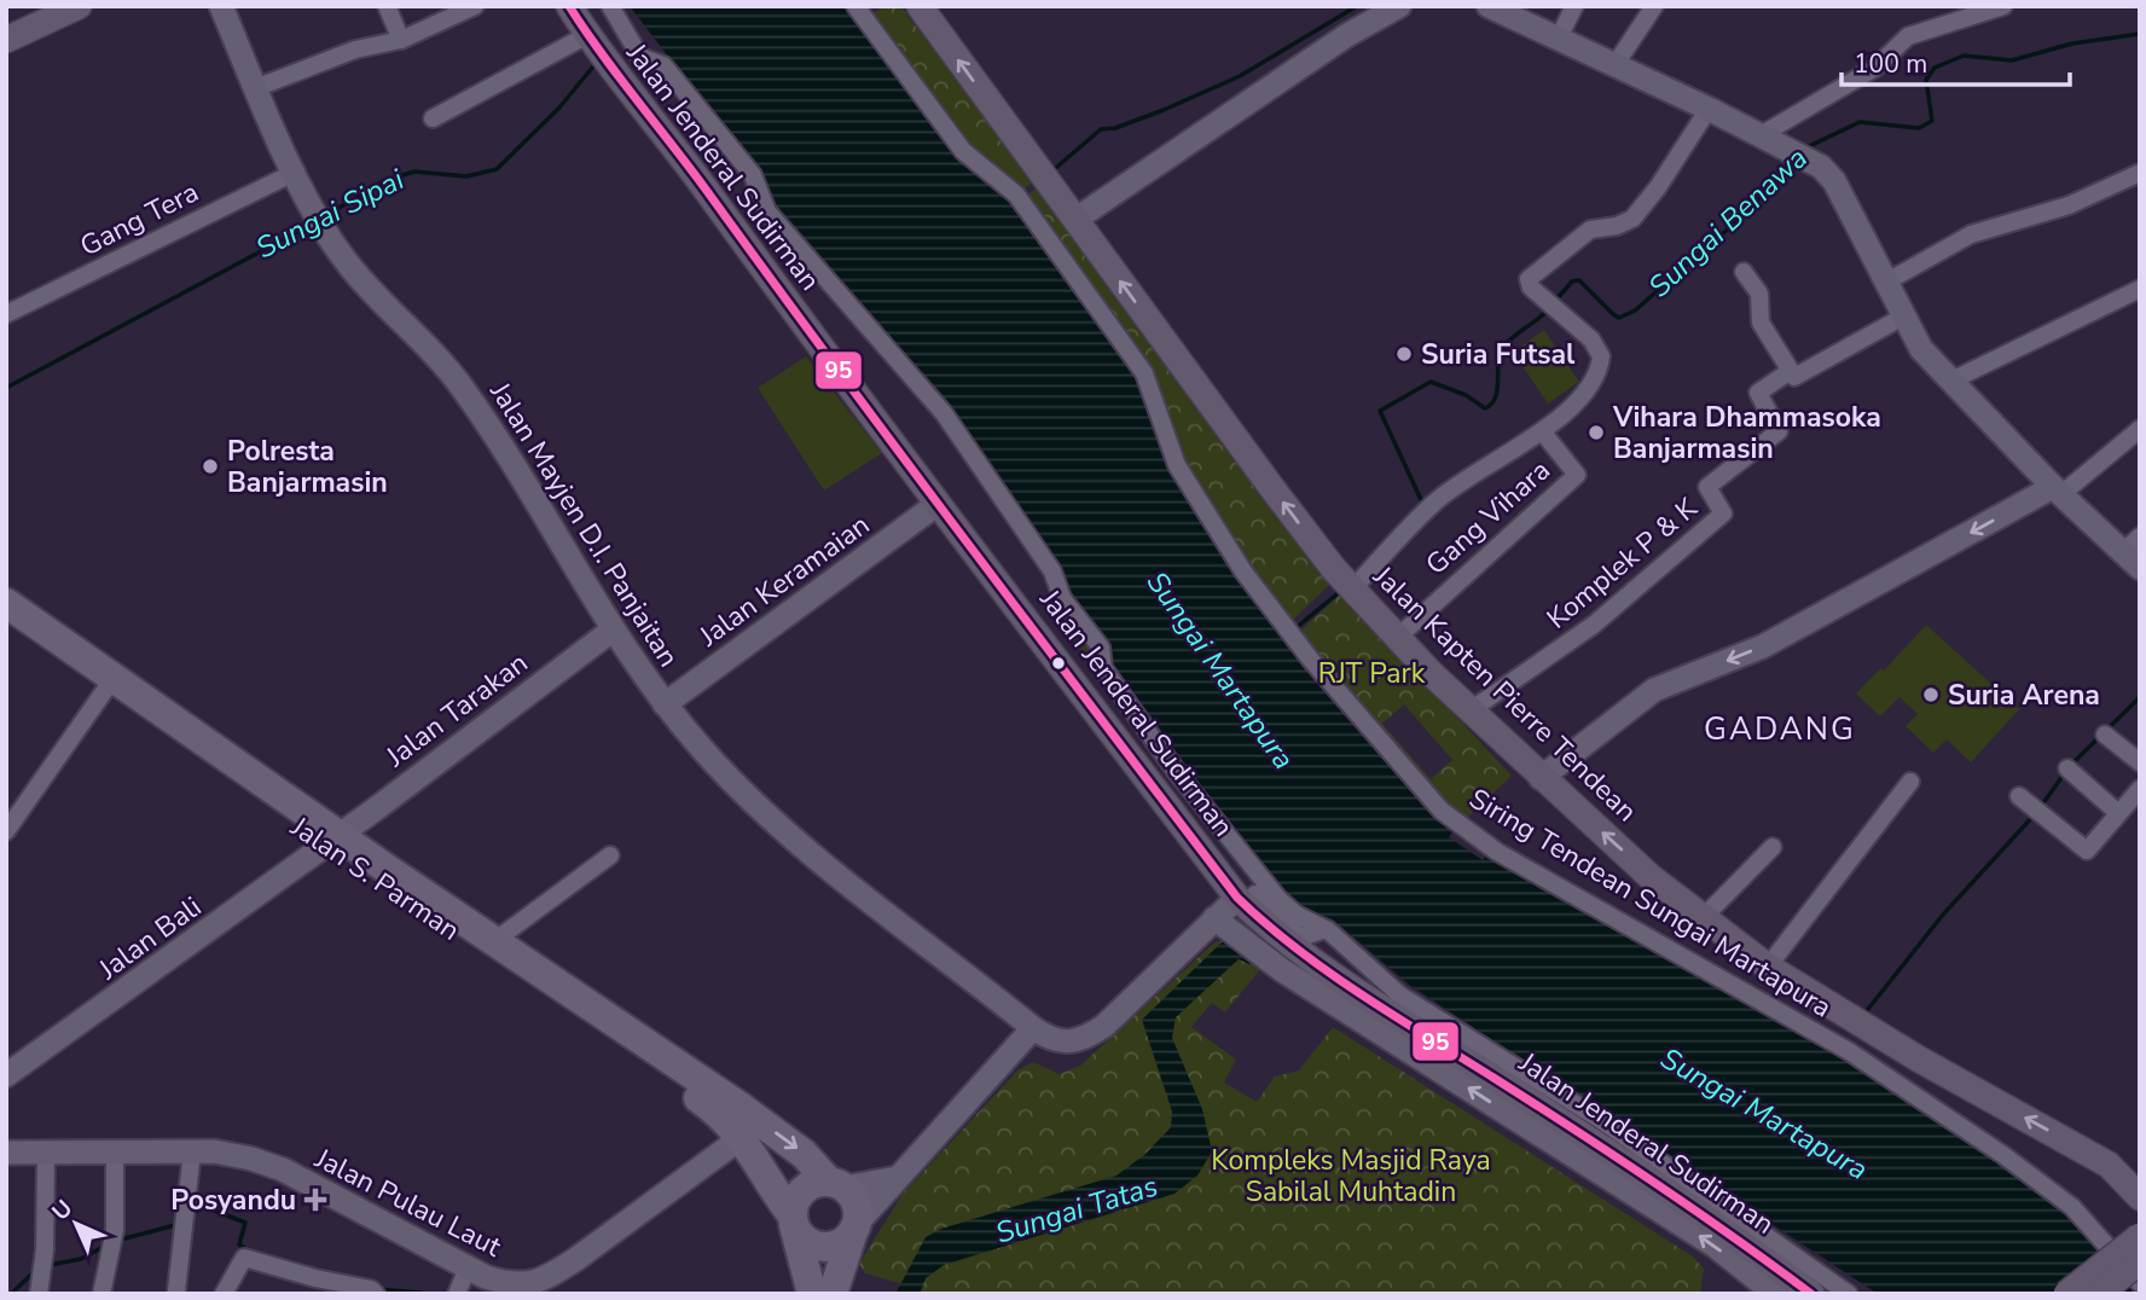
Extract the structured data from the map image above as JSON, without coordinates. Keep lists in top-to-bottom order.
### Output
{
  "streets": {
    "highway": ["Jalan S. Parman"],
    "main road": ["Jalan Jenderal Sudirman", "Jalan Kapten Pierre Tendean"],
    "street": [
      "Gang Tera",
      "Gang Vihara",
      "Jalan Mayjen D.I. Panjaitan",
      "Komplek P & K",
      "Jalan Keramaian",
      "Jalan Tarakan",
      "Siring Tendean Sungai Martapura",
      "Jalan Bali",
      "Jalan Pulau Laut"
    ]
  },
  "crossings": [
    ["Jalan Jenderal Sudirman", "Jalan Keramaian"],
    ["Gang Tera", "Jalan Mayjen D.I. Panjaitan"],
    ["Gang Vihara", "Jalan Kapten Pierre Tendean"],
    ["Jalan Mayjen D.I. Panjaitan", "Jalan Keramaian"],
    ["Jalan Mayjen D.I. Panjaitan", "Jalan Tarakan"],
    ["Komplek P & K", "Jalan Kapten Pierre Tendean"],
    ["Jalan Tarakan", "Jalan S. Parman"],
    ["Jalan Tarakan", "Jalan Bali"],
    ["Jalan S. Parman", "Jalan Bali"],
    ["Jalan S. Parman", "Jalan Pulau Laut"]
  ],
  "one_way": ["Jalan Kapten Pierre Tendean"],
  "districts": ["GADANG"],
  "water": [
    "Sungai Sipai",
    "Sungai Benawa",
    "Sungai Martapura",
    "Sungai Tatas"
  ],
  "parks": ["RJT Park", "Kompleks Masjid Raya Sabilal Muhtadin"],
  "places": {
    "other": [
      "Suria Futsal",
      "Vihara Dhammasoka Banjarmasin",
      "Polresta Banjarmasin",
      "Suria Arena"
    ],
    "health": ["Posyandu"]
  },
  "lines": ["transit line 95"],
  "scale_bar": "100 m",
  "north": "top left"
}
